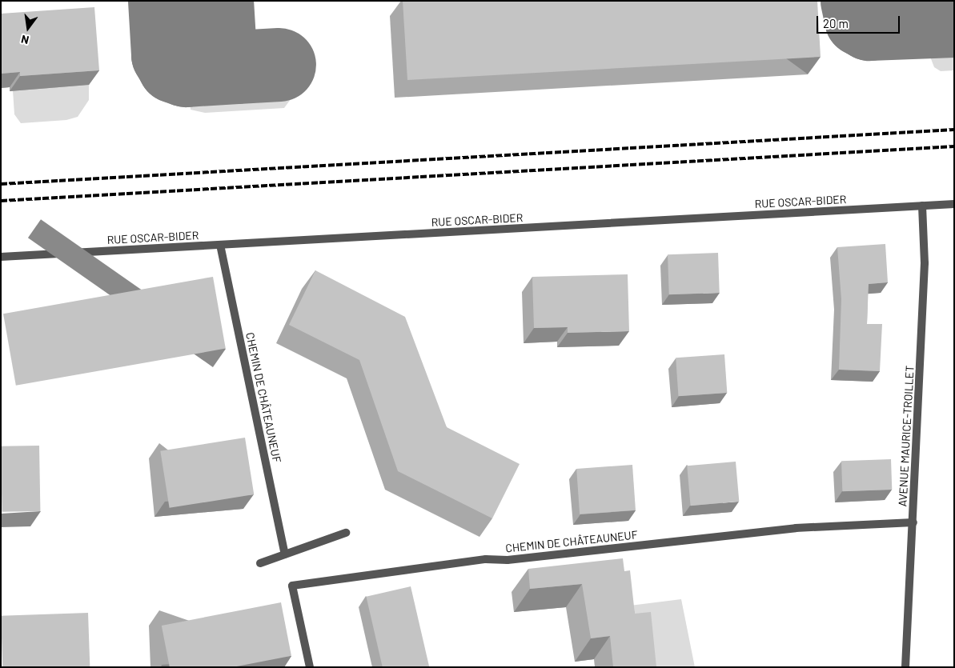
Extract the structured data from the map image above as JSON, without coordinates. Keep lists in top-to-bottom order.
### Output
{
  "streets": {
    "street": ["RUE OSCAR-BIDER", "CHEMIN DE CHÂTEAUNEUF", "AVENUE MAURICE-TROILLET"]
  },
  "crossings": [
    ["RUE OSCAR-BIDER", "CHEMIN DE CHÂTEAUNEUF"],
    ["RUE OSCAR-BIDER", "AVENUE MAURICE-TROILLET"],
    ["CHEMIN DE CHÂTEAUNEUF", "AVENUE MAURICE-TROILLET"]
  ],
  "scale_bar": "20 m",
  "north": "bottom"
}
